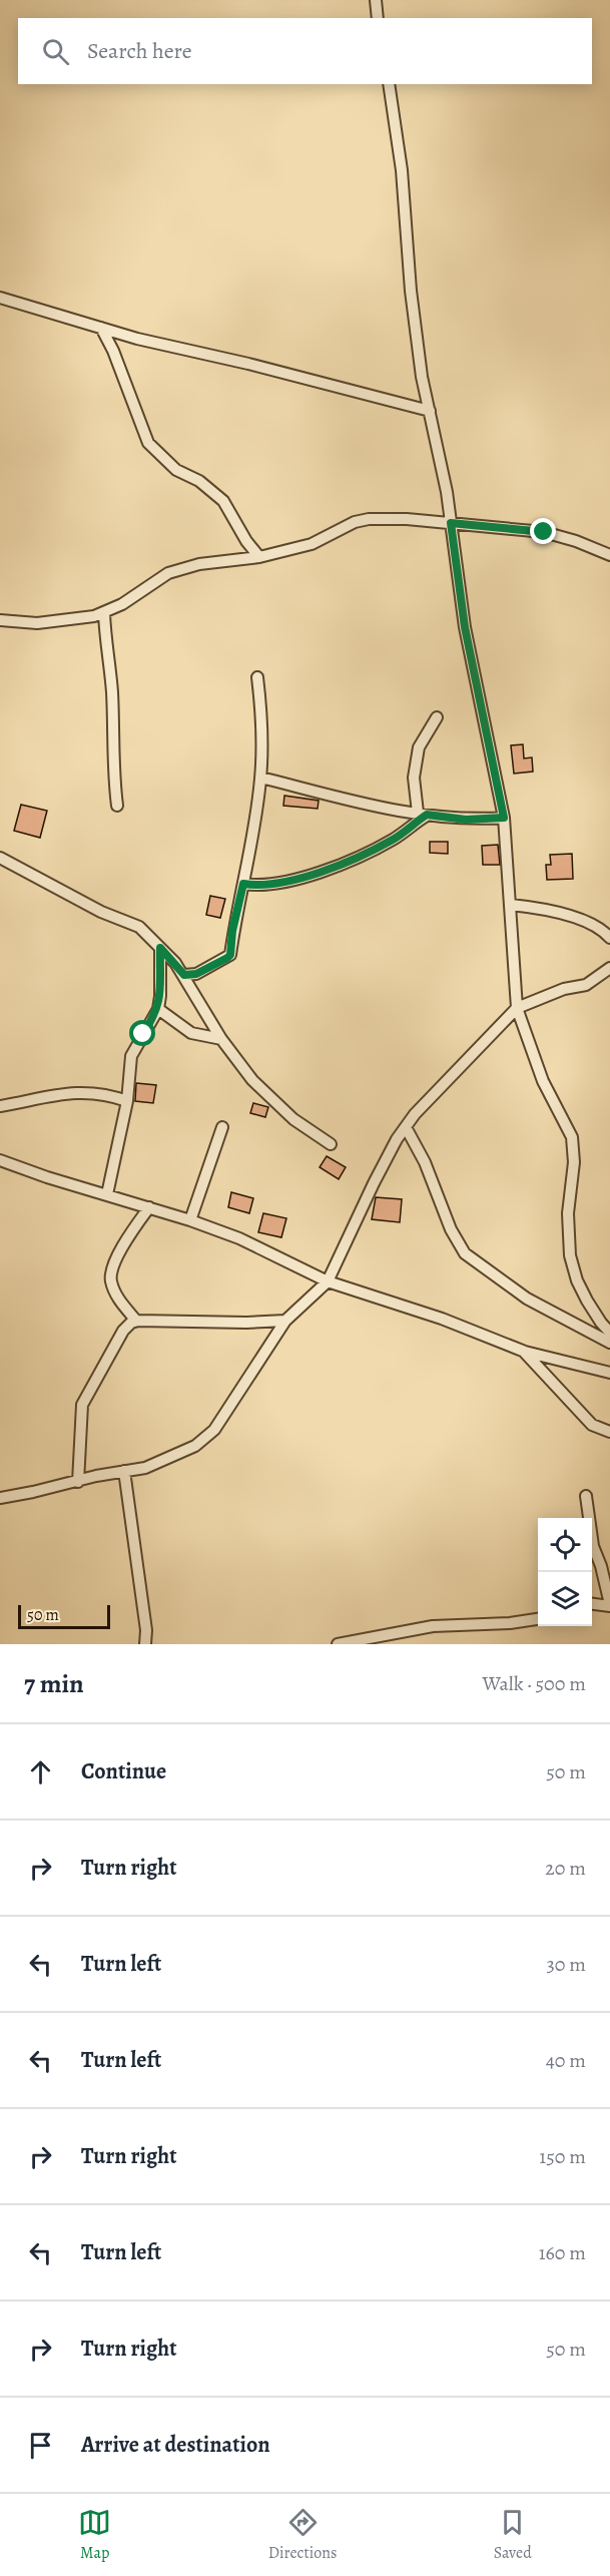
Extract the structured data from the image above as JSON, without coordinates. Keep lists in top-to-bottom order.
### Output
{
  "scale_bar": "50 m",
  "page": {
    "search": "Search here",
    "scale": "50 m",
    "heading": ["7 min", "Walk · 500 m"],
    "list": [
      ["Continue", "50 m"],
      ["Turn right", "20 m"],
      ["Turn left", "30 m"],
      ["Turn left", "40 m"],
      ["Turn right", "150 m"],
      ["Turn left", "160 m"],
      ["Turn right", "50 m"],
      "Arrive at destination"
    ],
    "nav": ["Map", "Directions", "Saved"]
  }
}
